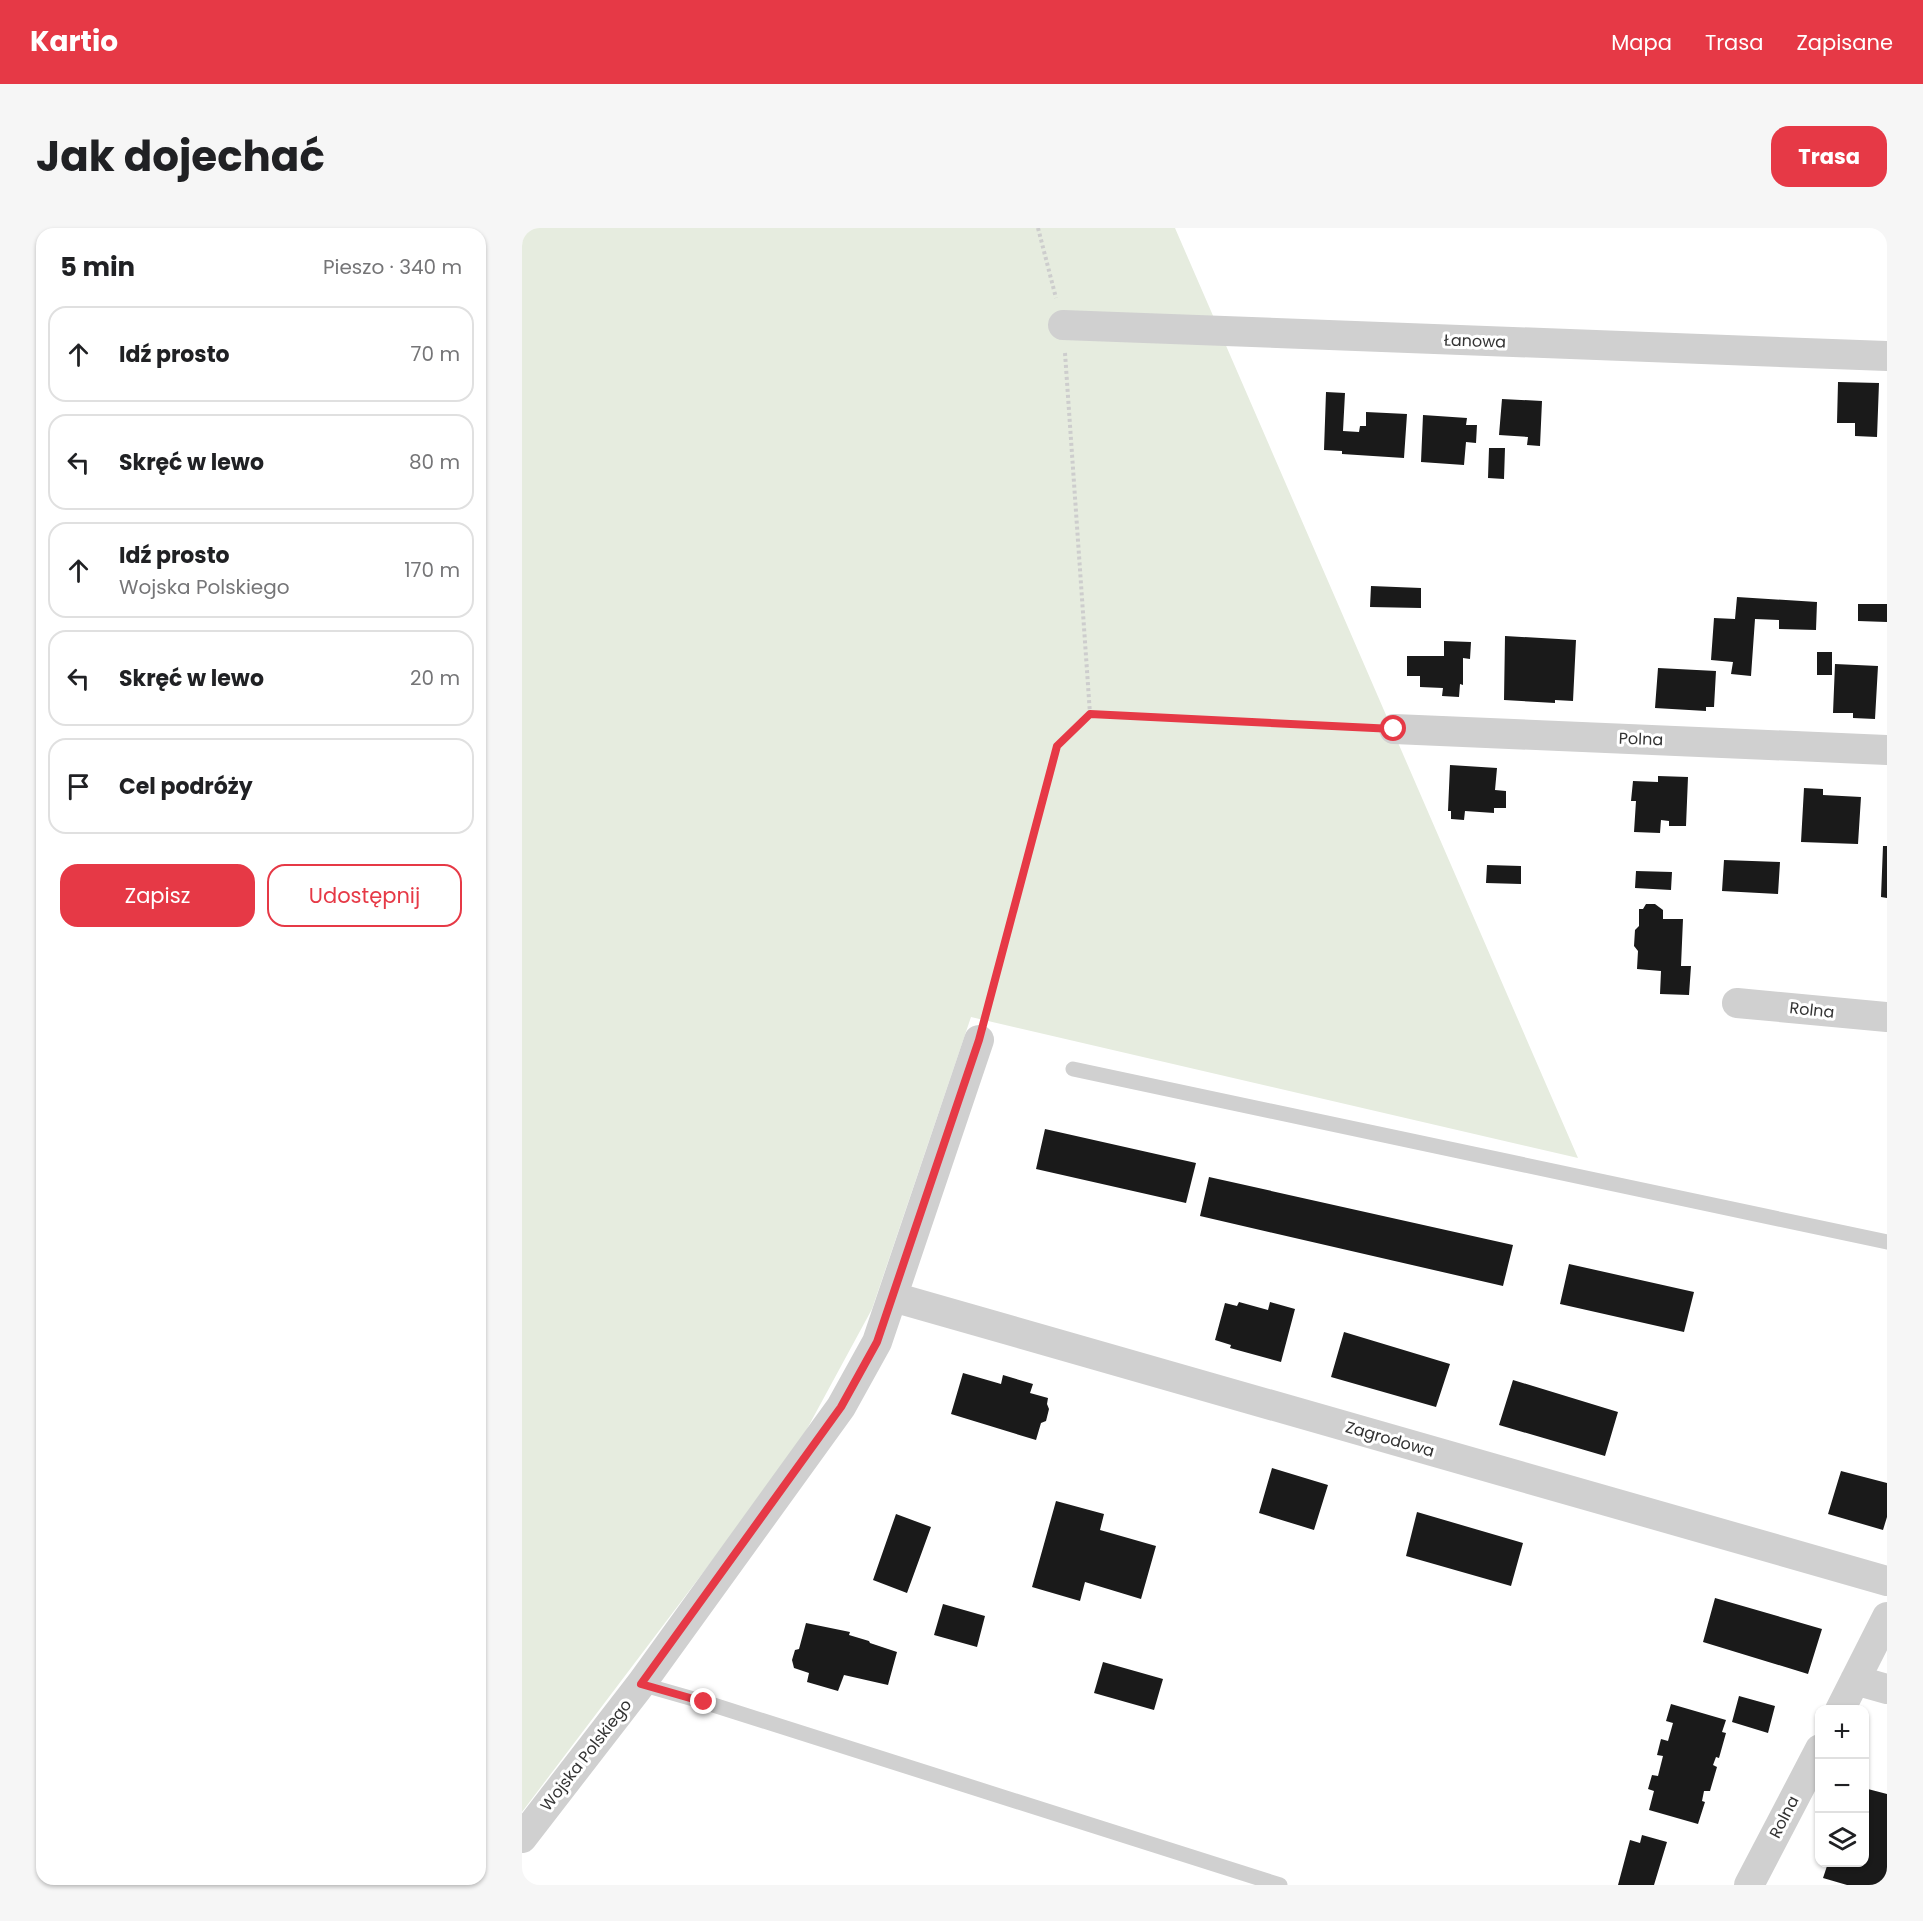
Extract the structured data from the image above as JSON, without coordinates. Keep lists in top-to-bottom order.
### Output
{
  "streets": {
    "street": [
      "Łanowa",
      "Polna",
      "Rolna",
      "Zagrodowa",
      "Wojska Polskiego"
    ]
  },
  "crossings": [
    ["Zagrodowa", "Wojska Polskiego"]
  ],
  "page": {
    "header": "Kartio",
    "nav": ["Mapa", "Trasa", "Zapisane"],
    "title": "Jak dojechać",
    "buttons": [
      "Trasa",
      ["Zapisz", "Udostępnij"]
    ],
    "heading": ["5 min", "Pieszo · 340 m"],
    "list": [
      ["Idź prosto", "70 m"],
      ["Skręć w lewo", "80 m"],
      ["Idź prosto", "Wojska Polskiego", "170 m"],
      ["Skręć w lewo", "20 m"],
      "Cel podróży"
    ],
    "map_buttons": ["+", "−"]
  }
}
